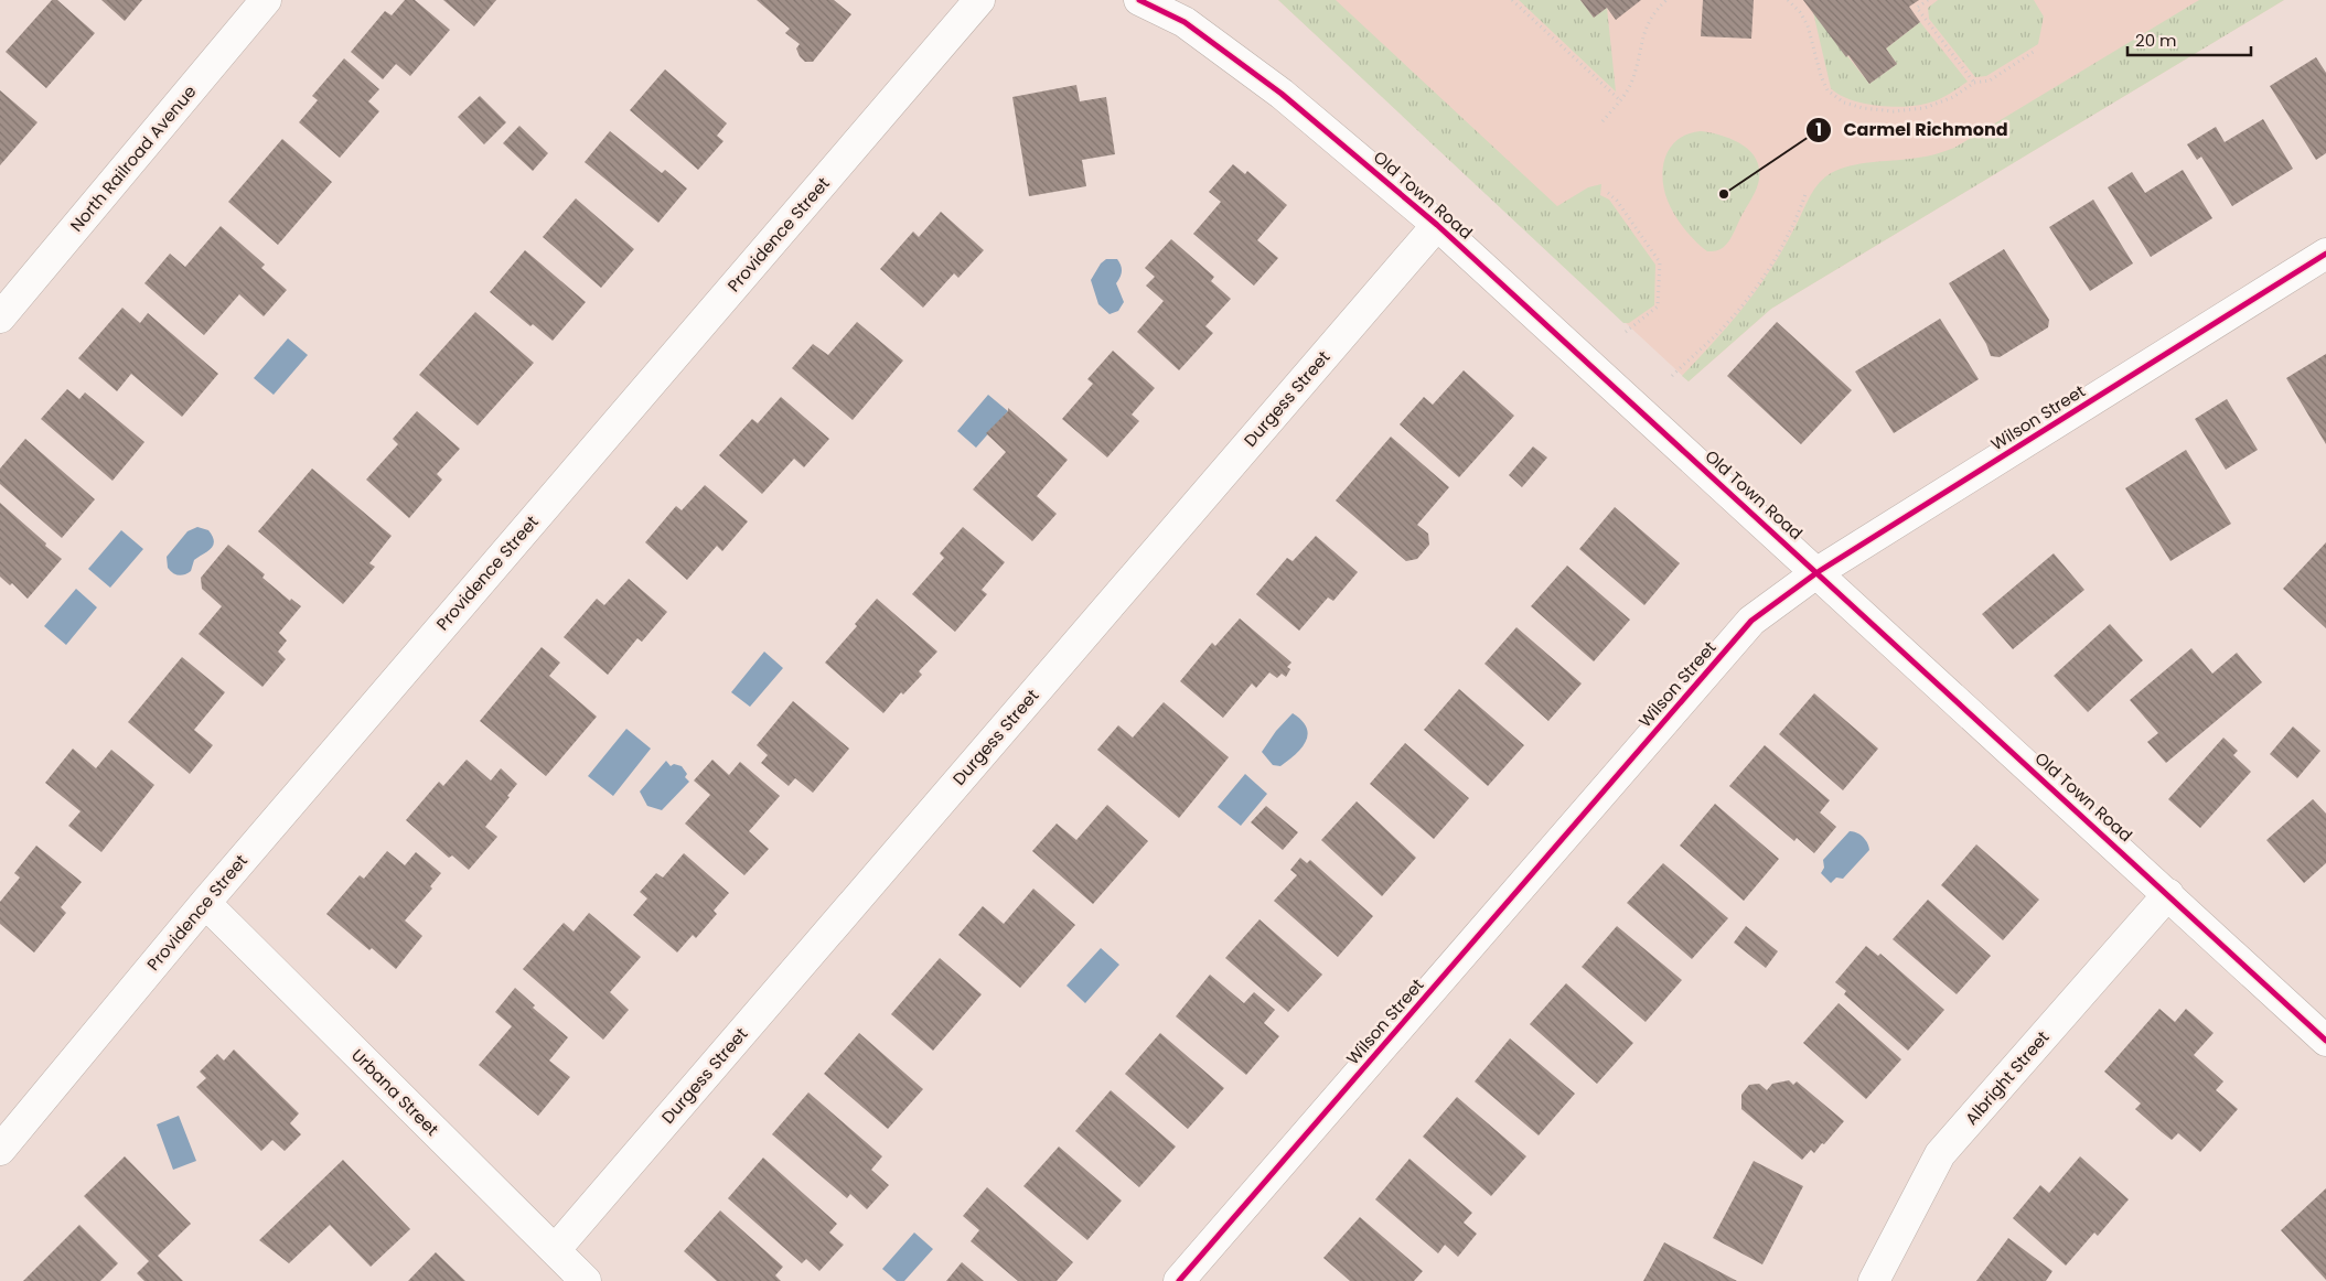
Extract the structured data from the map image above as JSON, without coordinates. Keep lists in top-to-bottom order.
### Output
{
  "streets": {
    "street": [
      "North Railroad Avenue",
      "Old Town Road",
      "Providence Street",
      "Durgess Street",
      "Wilson Street",
      "Albright Street",
      "Urbana Street"
    ]
  },
  "crossings": [
    ["Old Town Road", "Durgess Street"],
    ["Old Town Road", "Wilson Street"],
    ["Old Town Road", "Albright Street"],
    ["Providence Street", "Urbana Street"],
    ["Durgess Street", "Urbana Street"]
  ],
  "places": ["Carmel Richmond"],
  "scale_bar": "20 m"
}
